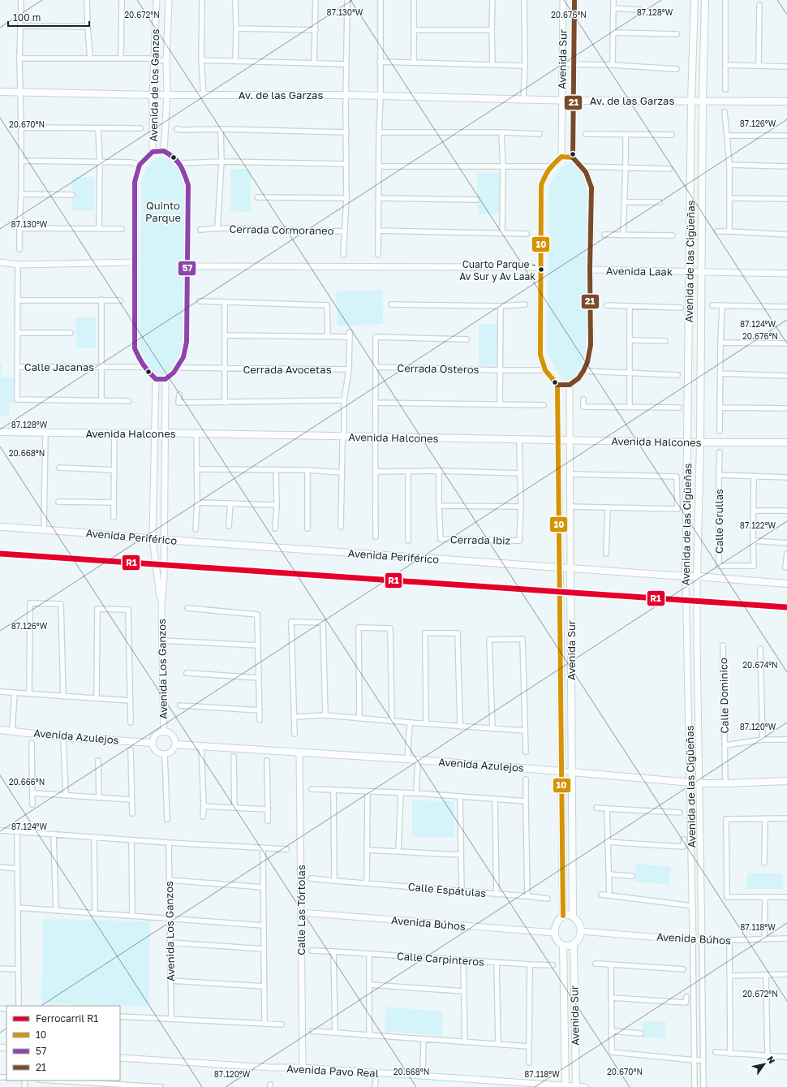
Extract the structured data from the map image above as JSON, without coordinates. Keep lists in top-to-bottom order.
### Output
{
  "streets": {
    "main road": [
      "Avenida Sur",
      "Av. de las Garzas",
      "Avenida de las Cigüeñas",
      "Avenida Halcones",
      "Avenida Periférico",
      "Avenida Azulejos"
    ],
    "street": [
      "Avenida de los Ganzos",
      "Cerrada Cormoraneo",
      "Avenida Laak",
      "Calle Jacanas",
      "Cerrada Osteros",
      "Cerrada Avocetas",
      "Calle Grullas",
      "Cerrada Ibiz",
      "Avenida Los Ganzos",
      "Calle Dominico",
      "Calle Espátulas",
      "Calle Las Tórtolas",
      "Avenida Búhos",
      "Calle Carpinteros",
      "Avenida Pavo Real"
    ]
  },
  "crossings": [
    ["Avenida Sur", "Av. de las Garzas"],
    ["Avenida Sur", "Avenida Halcones"],
    ["Avenida Sur", "Avenida Periférico"],
    ["Avenida Sur", "Avenida Azulejos"],
    ["Avenida Sur", "Avenida Búhos"],
    ["Avenida Sur", "Avenida Pavo Real"],
    ["Avenida de los Ganzos", "Av. de las Garzas"],
    ["Av. de las Garzas", "Cerrada Cormoraneo"],
    ["Av. de las Garzas", "Avenida de las Cigüeñas"],
    ["Avenida de las Cigüeñas", "Avenida Laak"],
    ["Avenida de las Cigüeñas", "Avenida Halcones"],
    ["Avenida de las Cigüeñas", "Avenida Periférico"],
    ["Avenida de las Cigüeñas", "Avenida Azulejos"],
    ["Avenida de las Cigüeñas", "Avenida Búhos"],
    ["Avenida Halcones", "Cerrada Ibiz"],
    ["Avenida Los Ganzos", "Avenida Azulejos"],
    ["Calle Dominico", "Avenida Azulejos"],
    ["Avenida Azulejos", "Calle Las Tórtolas"],
    ["Calle Las Tórtolas", "Avenida Búhos"],
    ["Calle Las Tórtolas", "Avenida Pavo Real"]
  ],
  "parks": ["Quinto Parque"],
  "places": ["Cuarto Parque - Av Sur y Av Laak"],
  "lines": [
    "transit line 21",
    "transit line 57",
    "transit line 10",
    "rail line R1"
  ],
  "legend": [
    "Ferrocarril R1",
    "10",
    "57",
    "21"
  ],
  "scale_bar": "100 m",
  "north": "top right",
  "coordinates": [
    "87.128°W",
    "87.130°W",
    "20.672°N",
    "20.676°N",
    "87.126°W",
    "20.670°N",
    "87.124°W",
    "20.668°N",
    "87.122°W",
    "20.674°N",
    "87.120°W",
    "20.666°N",
    "87.118°W"
  ]
}
